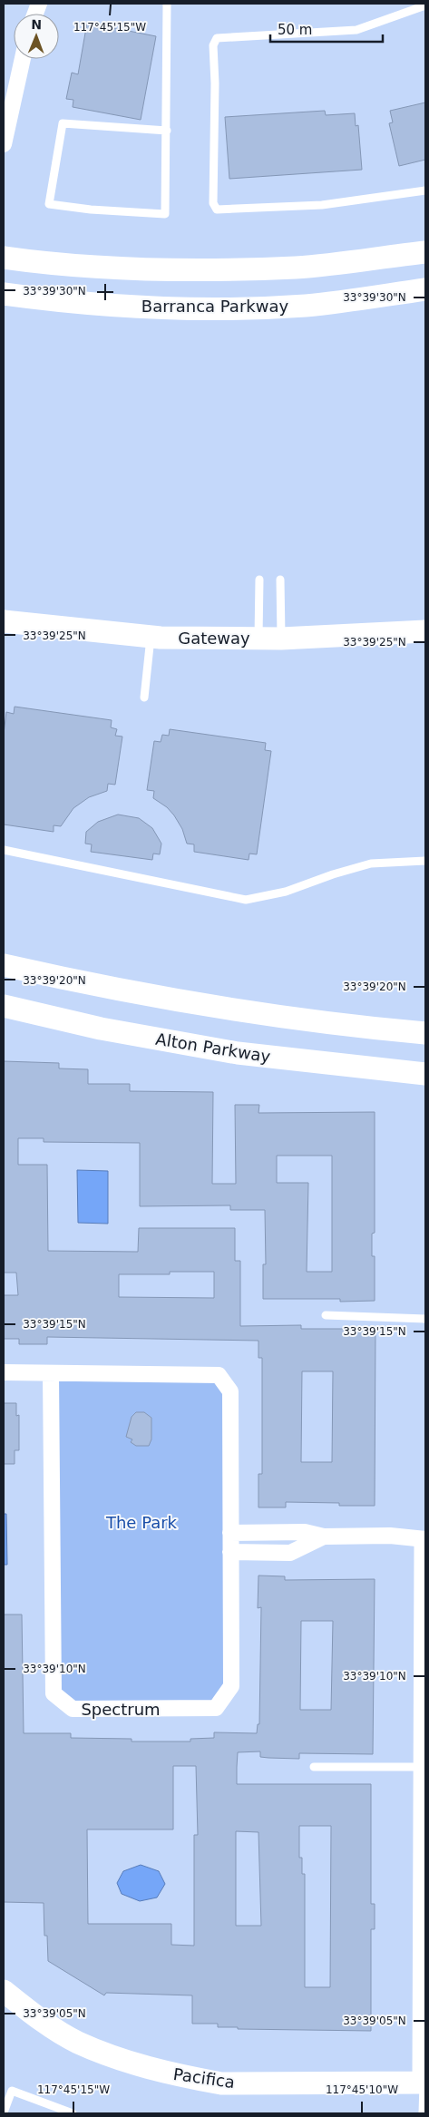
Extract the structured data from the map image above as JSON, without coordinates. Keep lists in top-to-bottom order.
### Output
{
  "streets": {
    "main road": [
      "Barranca Parkway",
      "Gateway",
      "Alton Parkway",
      "Pacifica"
    ],
    "street": ["Spectrum"]
  },
  "parks": ["The Park"],
  "scale_bar": "50 m",
  "north": "top",
  "coordinates": [
    "117°45'15\"W",
    "33°39'30\"N",
    "33°39'25\"N",
    "33°39'20\"N",
    "33°39'15\"N",
    "33°39'10\"N",
    "33°39'05\"N",
    "117°45'10\"W"
  ]
}
